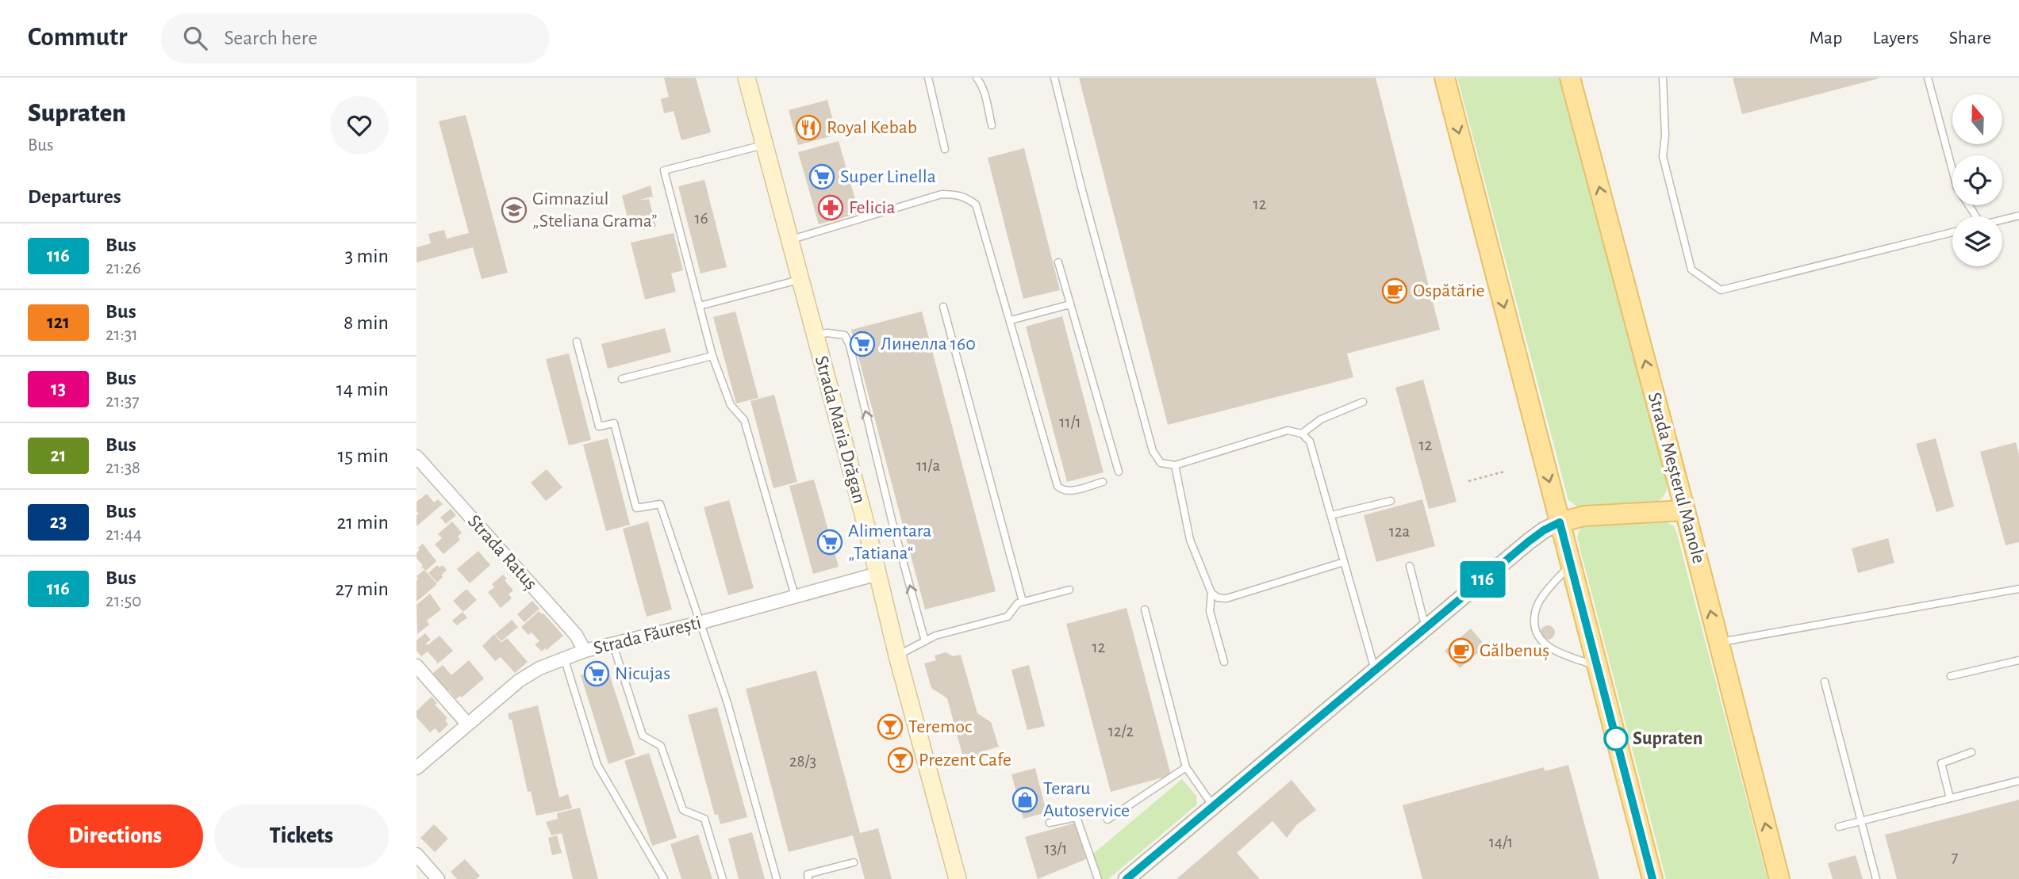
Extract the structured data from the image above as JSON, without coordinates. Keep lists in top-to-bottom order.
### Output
{
  "streets": {
    "main road": ["Strada Maria Drăgan", "Strada Meșterul Manole"],
    "street": ["Strada Ratuș", "Strada Făurești"]
  },
  "crossings": [
    ["Strada Maria Drăgan", "Strada Făurești"],
    ["Strada Ratuș", "Strada Făurești"]
  ],
  "places": {
    "restaurant": ["Royal Kebab"],
    "supermarket": [
      "Super Linella",
      "Линелла 160",
      "Alimentara „Tatiana“",
      "Nicujas"
    ],
    "pharmacy": ["Felicia"],
    "school or university": ["Gimnaziul „Steliana Grama”"],
    "cafe": ["Ospătărie", "Gălbenuș"],
    "bar": ["Teremoc", "Prezent Cafe"],
    "other": ["Supraten"],
    "shop": ["Teraru Autoservice"]
  },
  "lines": ["bus line 116"],
  "house_numbers": [
    "12",
    "16",
    "11/1",
    "12",
    "11/a",
    "12a",
    "12",
    "12/2",
    "28/3",
    "14/1",
    "13/1",
    "7"
  ],
  "north": "top",
  "page": {
    "header": "Commutr",
    "search": "Search here",
    "nav": ["Map", "Layers", "Share"],
    "heading": [
      ["Supraten", "Bus"],
      "Departures"
    ],
    "on_map": "116",
    "list": [
      {
        "mark": "116",
        "name": "Bus",
        "note": "21:26",
        "value": "3 min"
      },
      {
        "mark": "121",
        "name": "Bus",
        "note": "21:31",
        "value": "8 min"
      },
      {
        "mark": "13",
        "name": "Bus",
        "note": "21:37",
        "value": "14 min"
      },
      {
        "mark": "21",
        "name": "Bus",
        "note": "21:38",
        "value": "15 min"
      },
      {
        "mark": "23",
        "name": "Bus",
        "note": "21:44",
        "value": "21 min"
      },
      {
        "mark": "116",
        "name": "Bus",
        "note": "21:50",
        "value": "27 min"
      }
    ],
    "buttons": ["Directions", "Tickets"]
  }
}
